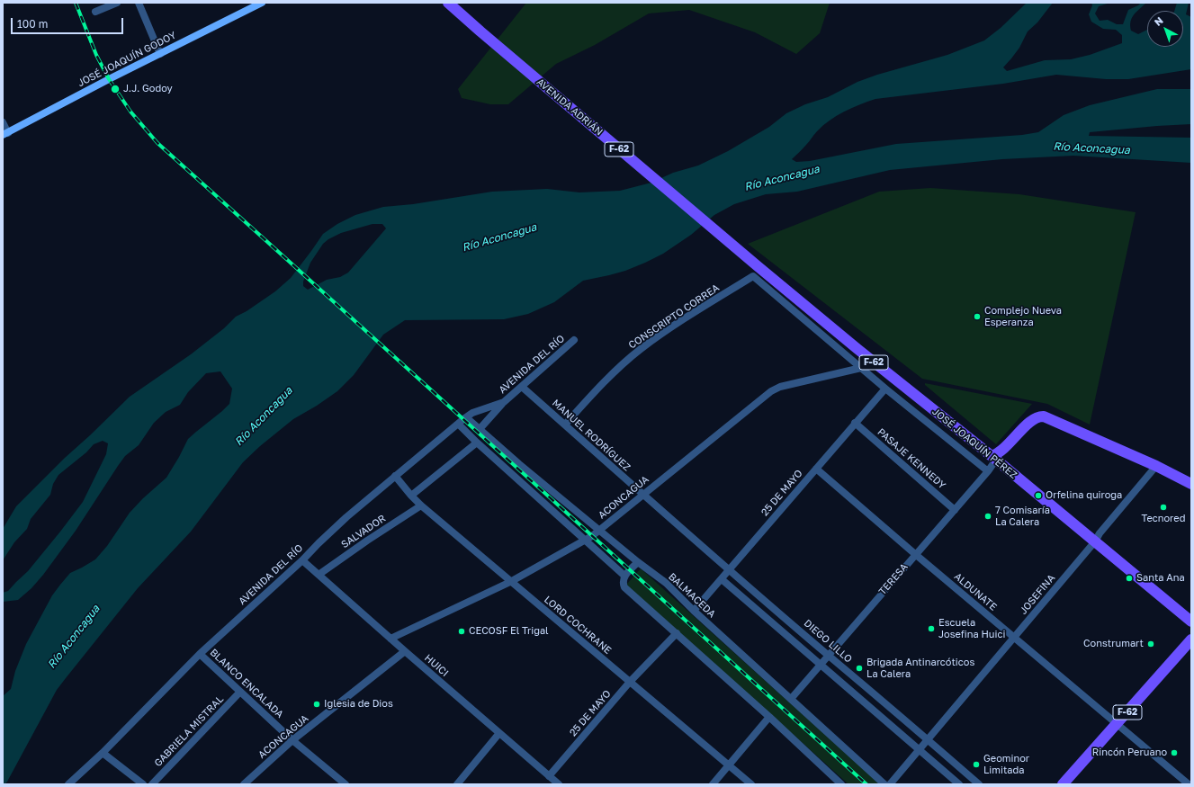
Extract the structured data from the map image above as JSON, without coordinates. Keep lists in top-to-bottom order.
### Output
{
  "streets": {
    "main road": [
      "AVENIDA ADRIÁN",
      "F-62",
      "JOSÉ JOAQUÍN PÉREZ",
      "TERESA"
    ],
    "street": [
      "JOSÉ JOAQUÍN GODOY",
      "CONSCRIPTO CORREA",
      "AVENIDA DEL RÍO",
      "MANUEL RODRÍGUEZ",
      "PASAJE KENNEDY",
      "25 DE MAYO",
      "ACONCAGUA",
      "SALVADOR",
      "ALDUNATE",
      "JOSEFINA",
      "BALMACEDA",
      "LORD COCHRANE",
      "DIEGO LILLO",
      "HUICI",
      "BLANCO ENCALADA",
      "GABRIELA MISTRAL"
    ]
  },
  "crossings": [
    ["AVENIDA ADRIÁN", "CONSCRIPTO CORREA"],
    ["AVENIDA ADRIÁN", "JOSÉ JOAQUÍN PÉREZ"],
    ["F-62", "ALDUNATE"],
    ["CONSCRIPTO CORREA", "MANUEL RODRÍGUEZ"],
    ["CONSCRIPTO CORREA", "JOSÉ JOAQUÍN PÉREZ"],
    ["AVENIDA DEL RÍO", "MANUEL RODRÍGUEZ"],
    ["AVENIDA DEL RÍO", "BALMACEDA"],
    ["AVENIDA DEL RÍO", "LORD COCHRANE"],
    ["AVENIDA DEL RÍO", "HUICI"],
    ["AVENIDA DEL RÍO", "BLANCO ENCALADA"],
    ["MANUEL RODRÍGUEZ", "25 DE MAYO"],
    ["MANUEL RODRÍGUEZ", "ACONCAGUA"],
    ["MANUEL RODRÍGUEZ", "DIEGO LILLO"],
    ["JOSÉ JOAQUÍN PÉREZ", "25 DE MAYO"],
    ["JOSÉ JOAQUÍN PÉREZ", "ACONCAGUA"],
    ["JOSÉ JOAQUÍN PÉREZ", "TERESA"],
    ["JOSÉ JOAQUÍN PÉREZ", "JOSEFINA"],
    ["PASAJE KENNEDY", "25 DE MAYO"],
    ["PASAJE KENNEDY", "TERESA"],
    ["25 DE MAYO", "ALDUNATE"],
    ["25 DE MAYO", "BALMACEDA"],
    ["25 DE MAYO", "LORD COCHRANE"],
    ["25 DE MAYO", "DIEGO LILLO"],
    ["25 DE MAYO", "HUICI"],
    ["ACONCAGUA", "BALMACEDA"],
    ["ACONCAGUA", "LORD COCHRANE"],
    ["ACONCAGUA", "HUICI"],
    ["ACONCAGUA", "BLANCO ENCALADA"],
    ["SALVADOR", "LORD COCHRANE"],
    ["SALVADOR", "HUICI"],
    ["TERESA", "ALDUNATE"],
    ["TERESA", "JOSEFINA"],
    ["TERESA", "BALMACEDA"],
    ["TERESA", "DIEGO LILLO"],
    ["ALDUNATE", "JOSEFINA"],
    ["JOSEFINA", "DIEGO LILLO"],
    ["BLANCO ENCALADA", "GABRIELA MISTRAL"]
  ],
  "water": ["Río Aconcagua"],
  "places": [
    "J.J. Godoy",
    "Complejo Nueva Esperanza",
    "Orfelina quiroga",
    "Tecnored",
    "7 Comisaría La Calera",
    "Santa Ana",
    "Escuela Josefina Huici",
    "CECOSF El Trigal",
    "Construmart",
    "Brigada Antinarcóticos La Calera",
    "Iglesia de Dios",
    "Rincón Peruano",
    "Geominor Limitada"
  ],
  "scale_bar": "100 m",
  "north": "top left"
}
